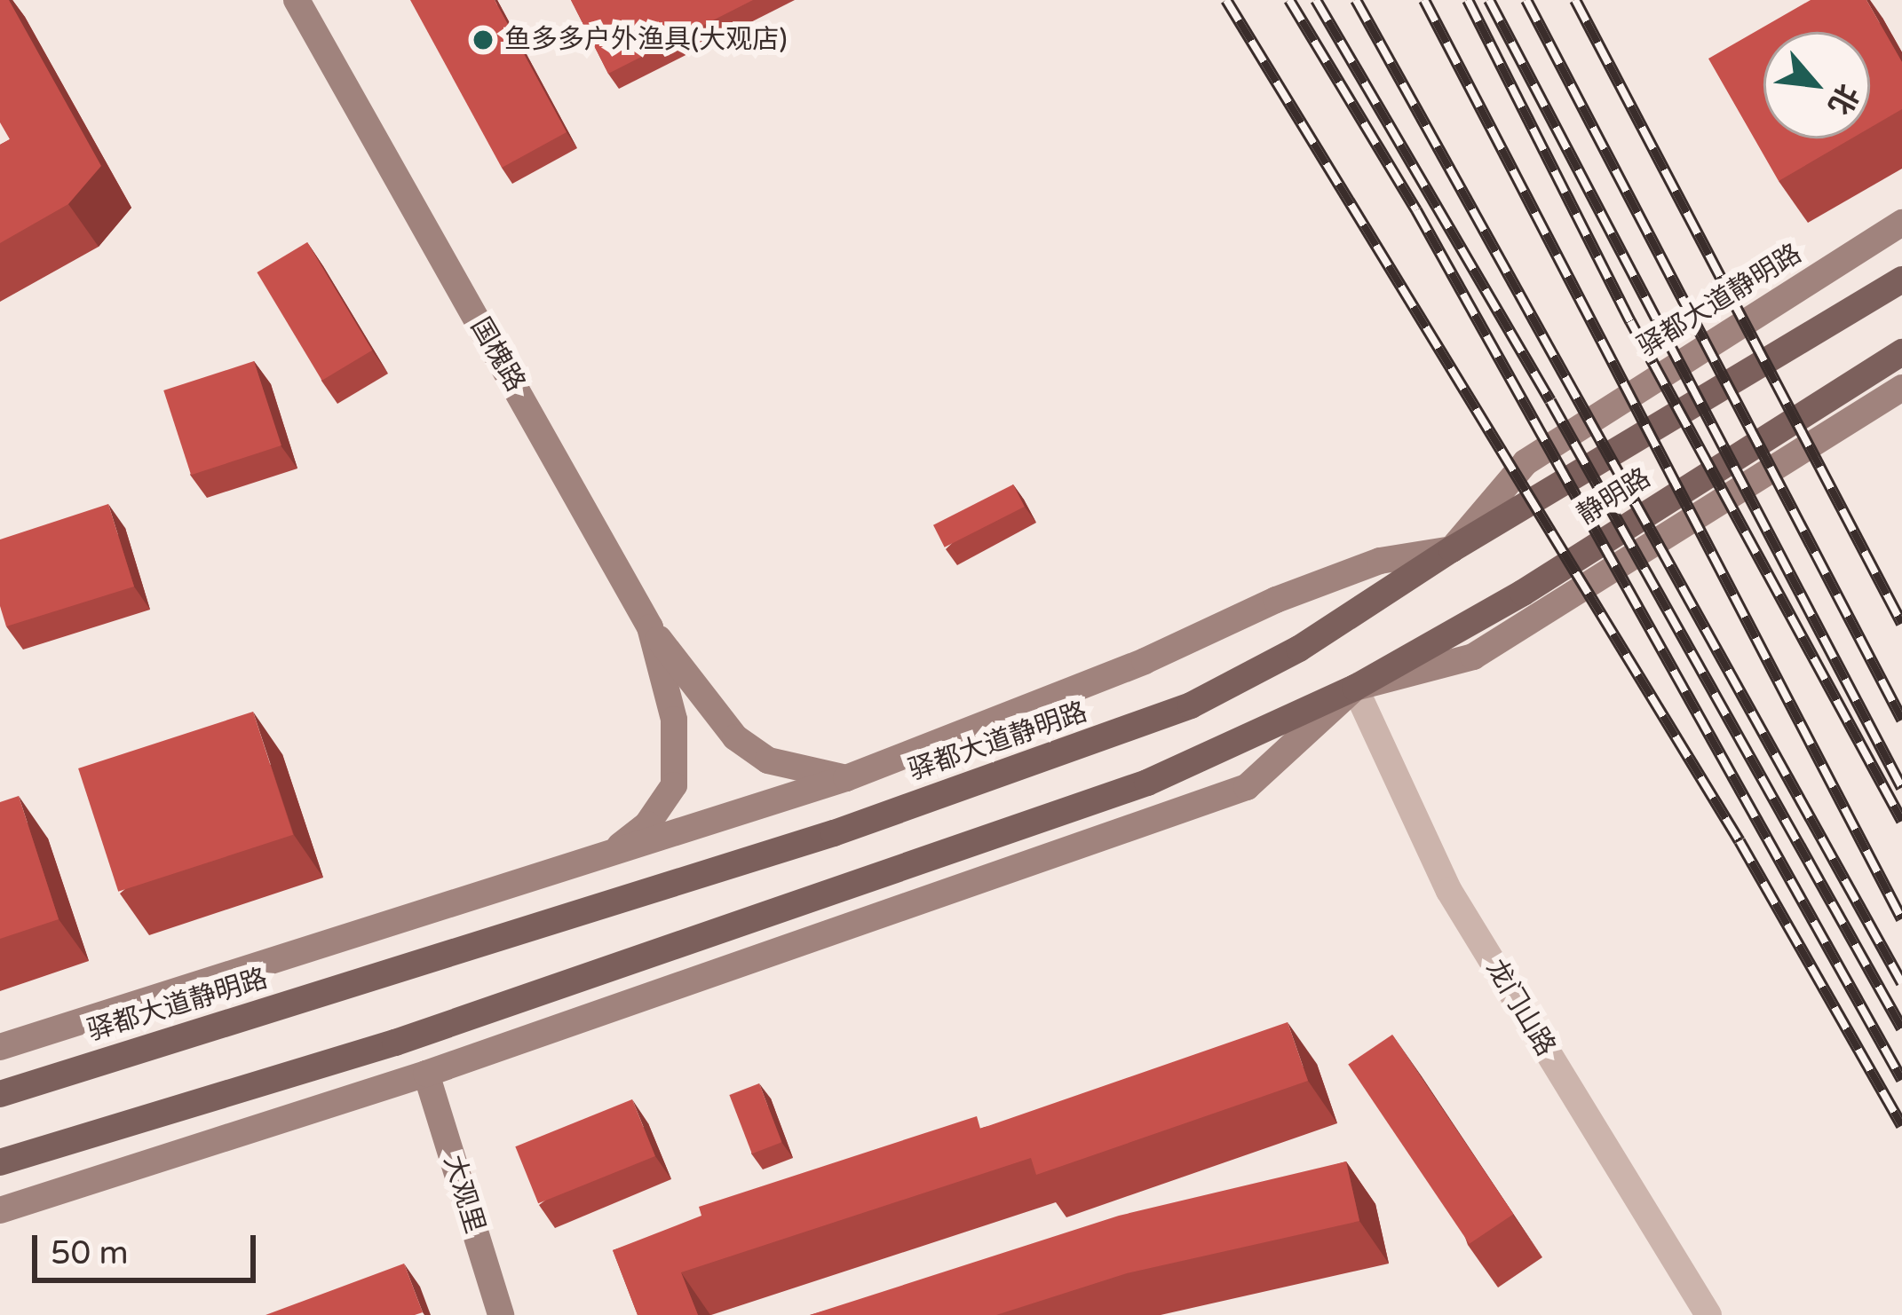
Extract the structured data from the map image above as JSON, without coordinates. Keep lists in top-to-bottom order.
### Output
{
  "streets": {
    "main road": ["驿都大道静明路", "静明路"],
    "street": ["国槐路", "龙门山路", "大观里"]
  },
  "crossings": [
    ["驿都大道静明路", "静明路"],
    ["静明路", "龙门山路"]
  ],
  "places": ["鱼多多户外渔具(大观店)"],
  "scale_bar": "50 m",
  "north": "bottom right"
}
